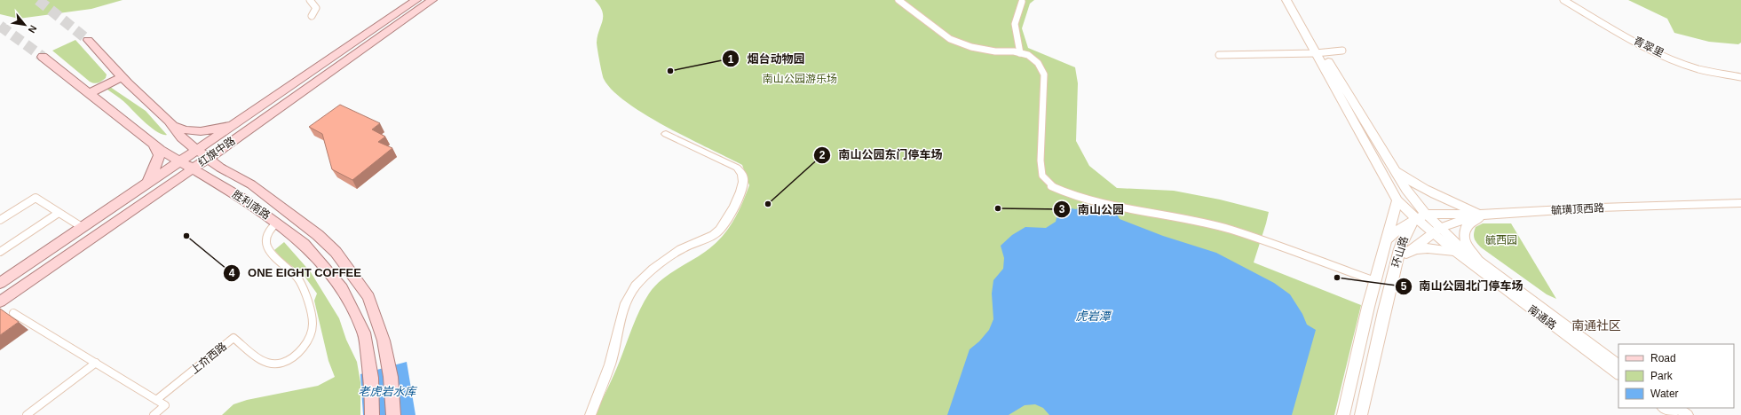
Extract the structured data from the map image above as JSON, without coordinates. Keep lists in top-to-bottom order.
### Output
{
  "streets": {
    "main road": [
      "红旗中路",
      "胜利南路",
      "毓璜顶西路",
      "环山路"
    ],
    "street": ["青翠里", "南通路", "上夼西路"]
  },
  "crossings": [
    ["红旗中路", "胜利南路"],
    ["胜利南路", "上夼西路"],
    ["毓璜顶西路", "环山路"],
    ["毓璜顶西路", "南通路"],
    ["环山路", "南通路"]
  ],
  "districts": ["南通社区"],
  "water": ["虎岩潭", "老虎岩水库"],
  "parks": ["南山公园游乐场", "毓西园"],
  "places": [
    "烟台动物园",
    "南山公园东门停车场",
    "南山公园",
    "ONE EIGHT COFFEE",
    "南山公园北门停车场"
  ],
  "legend": ["Road", "Park", "Water"],
  "north": "bottom right"
}
